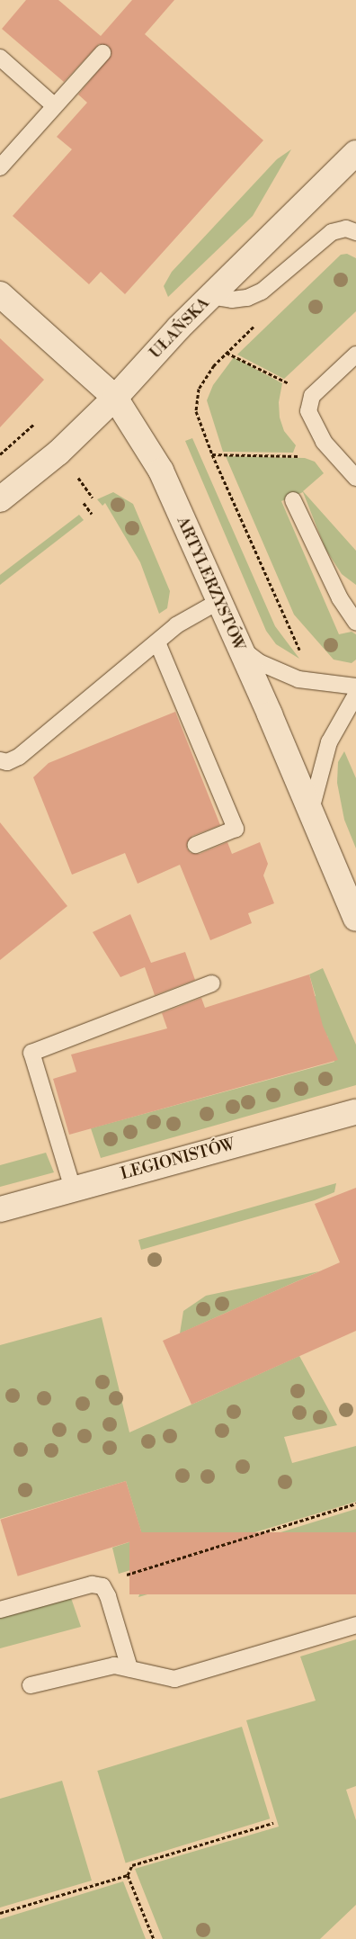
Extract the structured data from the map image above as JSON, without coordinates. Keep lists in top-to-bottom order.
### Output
{
  "streets": {
    "street": ["UŁAŃSKA", "ARTYLERZYSTÓW", "LEGIONISTÓW"]
  },
  "crossings": [
    ["UŁAŃSKA", "ARTYLERZYSTÓW"]
  ]
}
